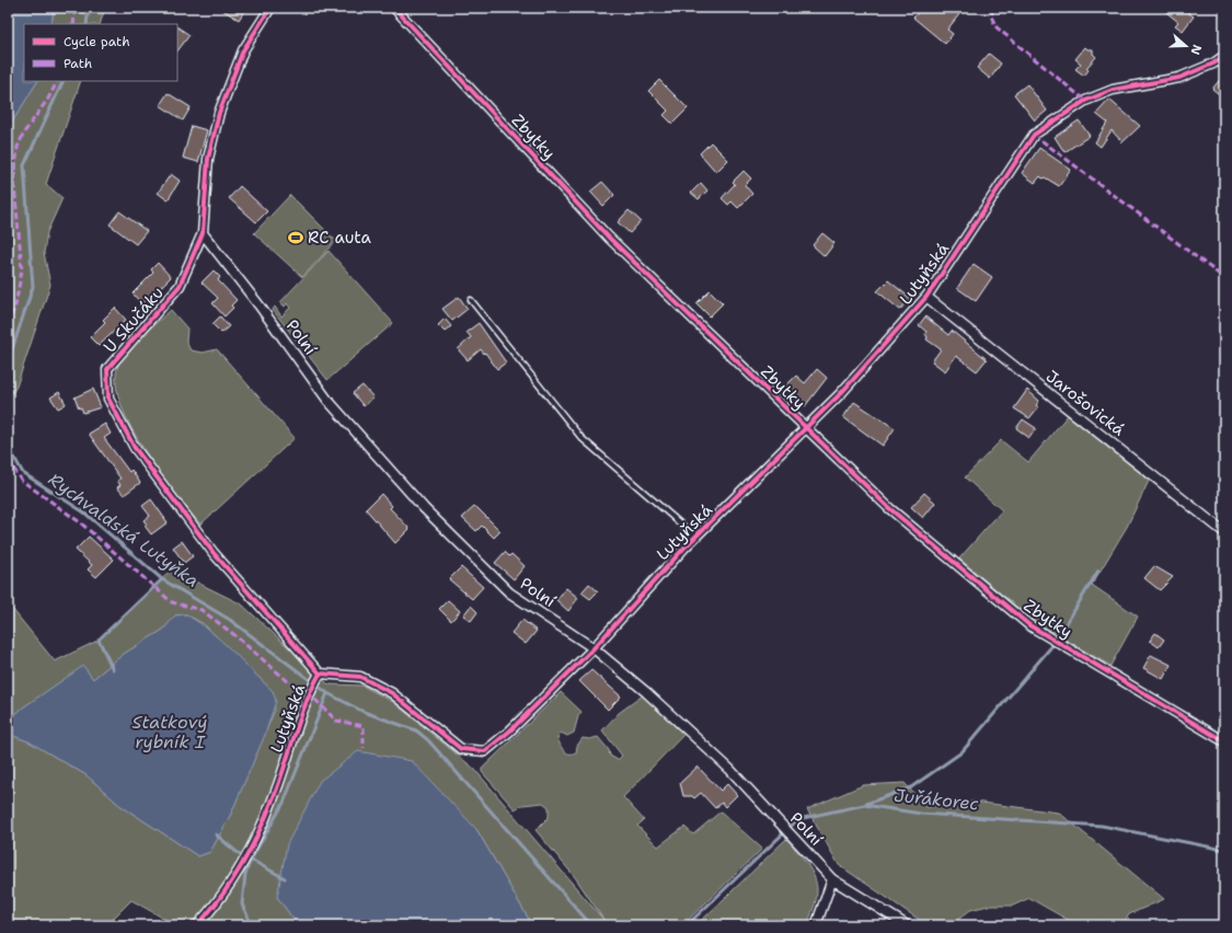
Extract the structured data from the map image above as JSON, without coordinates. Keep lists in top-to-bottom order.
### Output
{
  "streets": {
    "street": [
      "Zbytky",
      "Lutyňská",
      "U Skučáku",
      "Polní",
      "Jarošovická"
    ]
  },
  "crossings": [
    ["Zbytky", "Lutyňská"],
    ["Lutyňská", "U Skučáku"],
    ["Lutyňská", "Polní"],
    ["Lutyňská", "Jarošovická"],
    ["U Skučáku", "Polní"]
  ],
  "water": ["Rychvaldská Lutyňka", "Statkový rybník I", "Juřákorec"],
  "places": {
    "sports": ["RC auta"]
  },
  "legend": ["Cycle path", "Path"],
  "north": "right"
}
